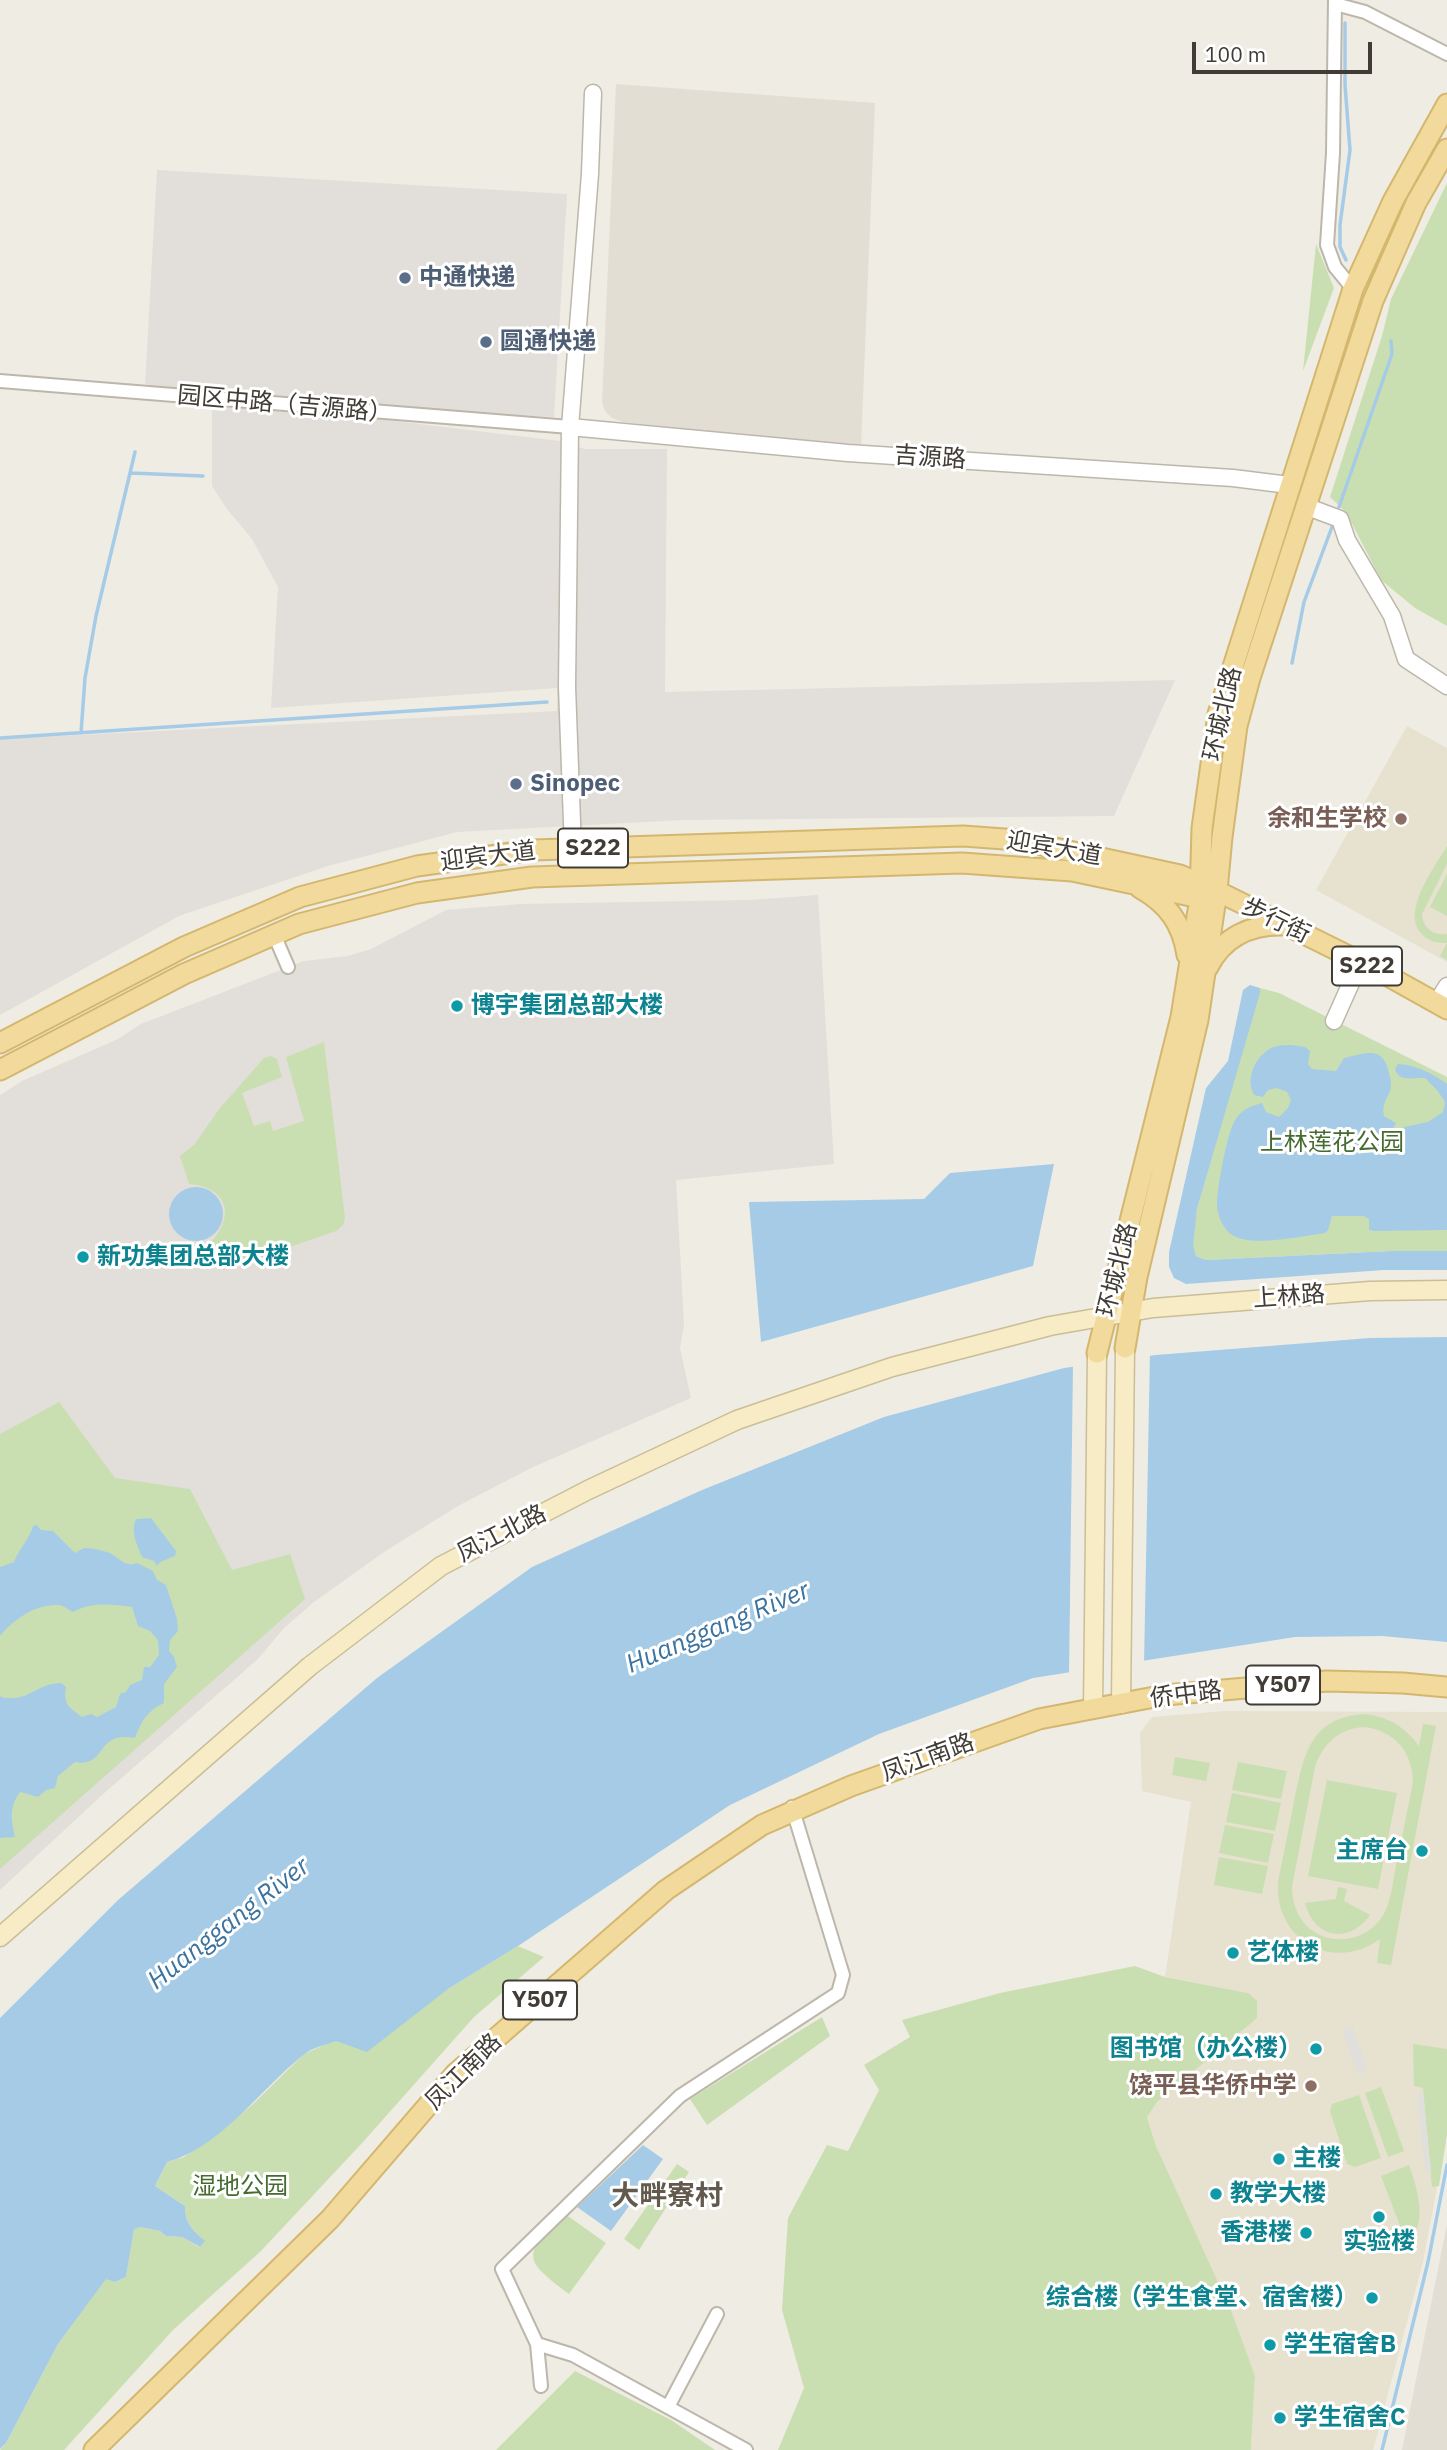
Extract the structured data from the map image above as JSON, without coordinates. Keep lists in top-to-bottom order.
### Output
{
  "streets": {
    "main road": [
      "环城北路",
      "S222",
      "迎宾大道",
      "步行街",
      "上林路",
      "凤江北路",
      "Y507",
      "侨中路",
      "凤江南路"
    ],
    "street": ["园区中路（吉源路）", "吉源路"]
  },
  "crossings": [
    ["园区中路（吉源路）", "吉源路"],
    ["吉源路", "环城北路"],
    ["环城北路", "迎宾大道"],
    ["环城北路", "步行街"],
    ["环城北路", "上林路"],
    ["环城北路", "凤江北路"],
    ["迎宾大道", "步行街"],
    ["上林路", "凤江北路"],
    ["侨中路", "凤江南路"]
  ],
  "districts": ["大畔寮村"],
  "water": ["Huanggang River"],
  "parks": ["上林莲花公园", "湿地公园"],
  "places": [
    "中通快递",
    "圆通快递",
    "Sinopec",
    "余和生学校",
    "博宇集团总部大楼",
    "新功集团总部大楼",
    "主席台",
    "艺体楼",
    "图书馆（办公楼）",
    "饶平县华侨中学",
    "主楼",
    "教学大楼",
    "实验楼",
    "香港楼",
    "综合楼（学生食堂、宿舍楼）",
    "学生宿舍B",
    "学生宿舍C"
  ],
  "scale_bar": "100 m"
}
